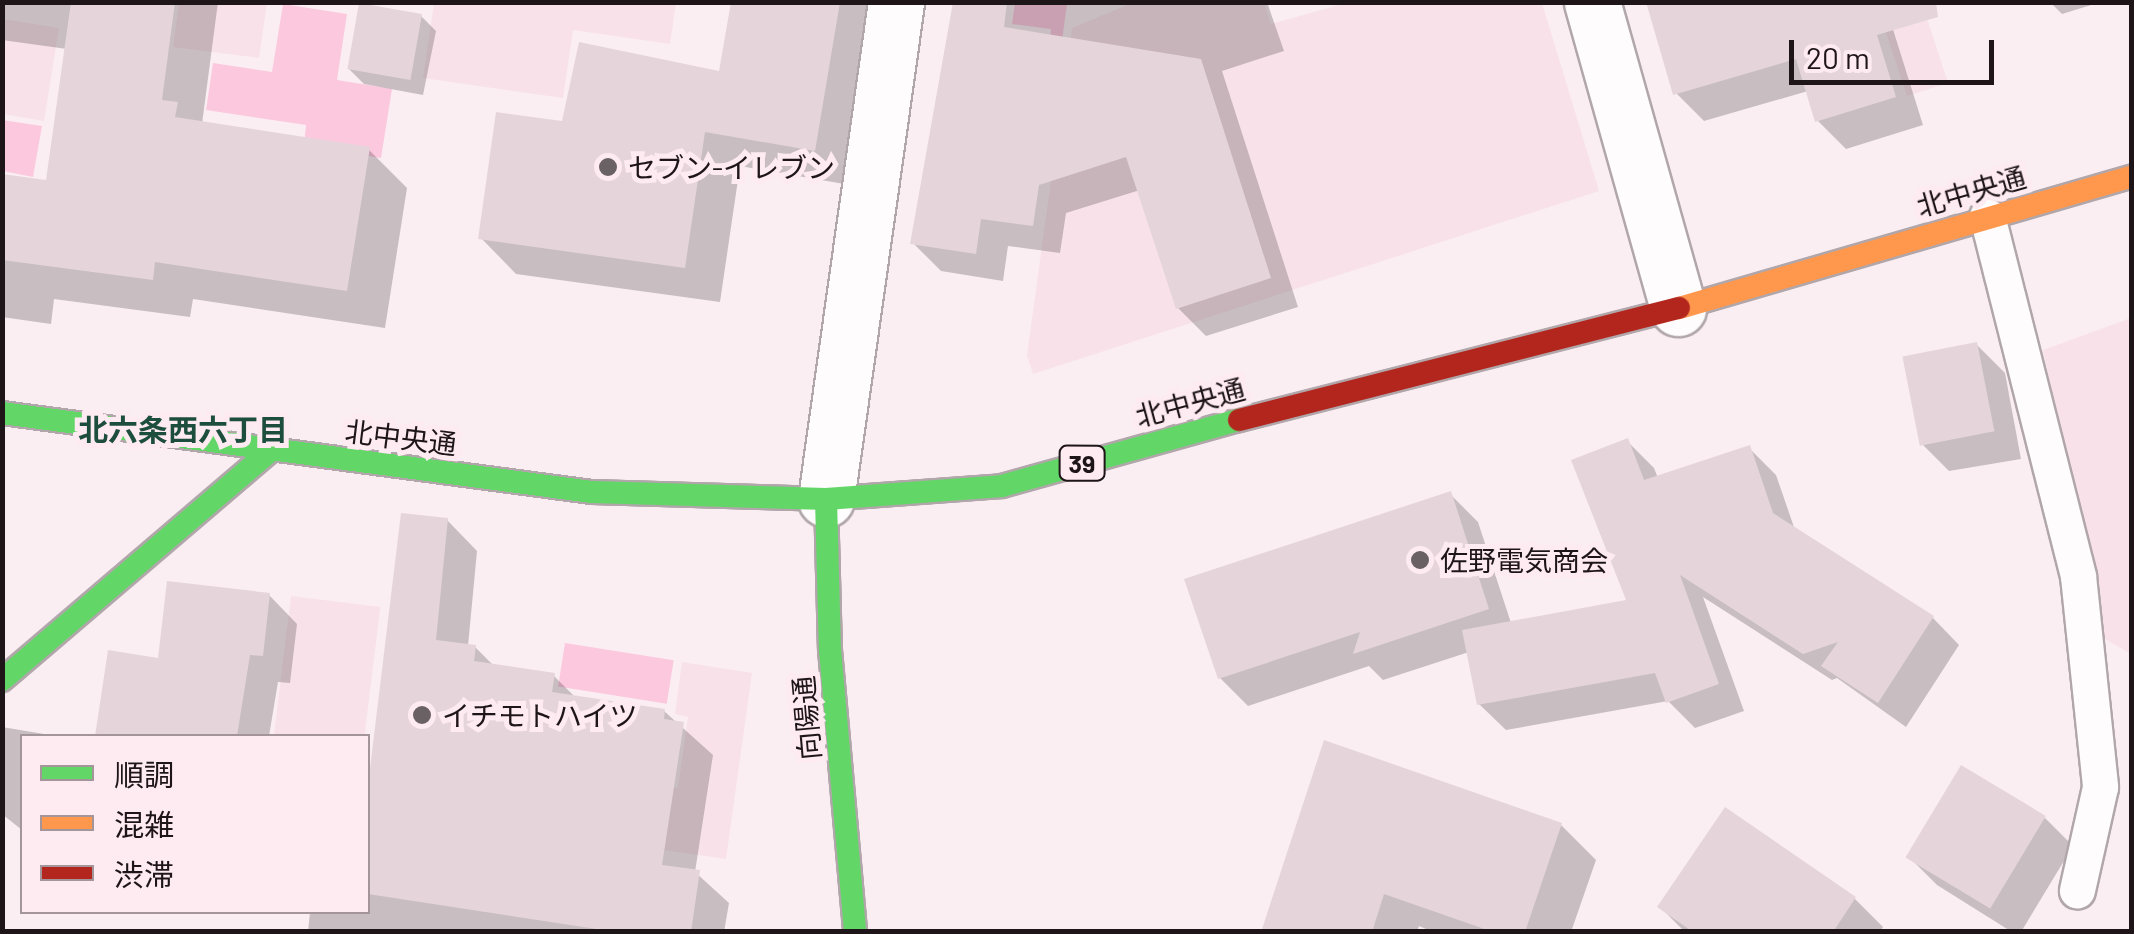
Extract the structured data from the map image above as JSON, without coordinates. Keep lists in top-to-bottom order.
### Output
{
  "streets": {
    "main road": ["北中央通", "39", "向陽通"]
  },
  "crossings": [
    ["北中央通", "向陽通"]
  ],
  "districts": ["北六条西六丁目"],
  "places": ["セブン-イレブン", "佐野電気商会", "イチモトハイツ"],
  "legend": ["順調", "混雑", "渋滞"],
  "scale_bar": "20 m"
}
